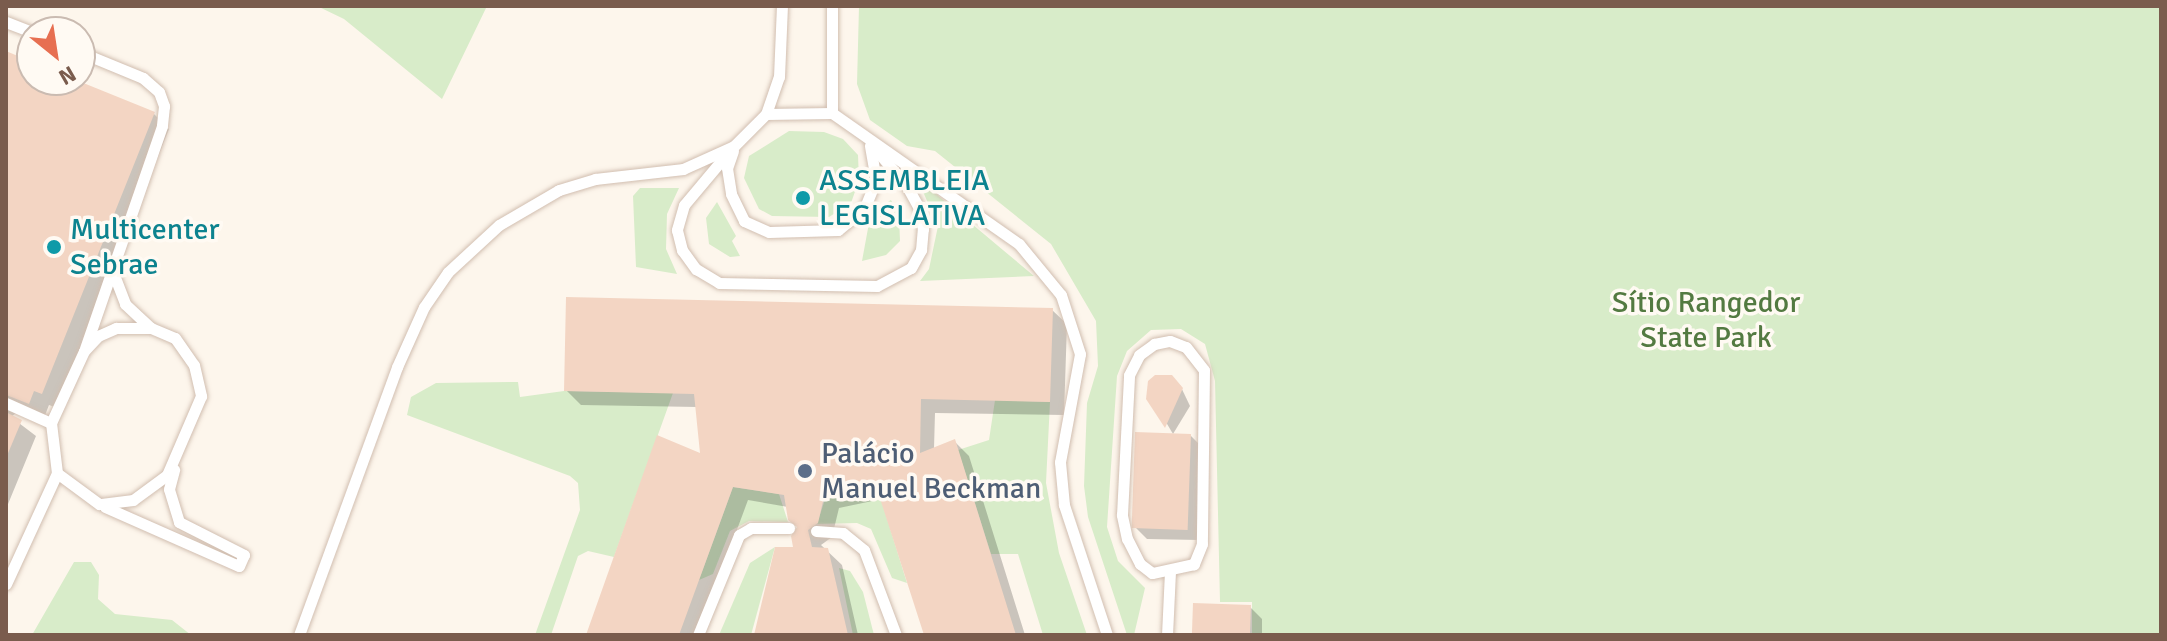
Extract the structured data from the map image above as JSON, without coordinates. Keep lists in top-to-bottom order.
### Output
{
  "parks": ["Sítio Rangedor State Park"],
  "places": ["ASSEMBLEIA LEGISLATIVA", "Multicenter Sebrae", "Palácio Manuel Beckman"],
  "north": "bottom right"
}
